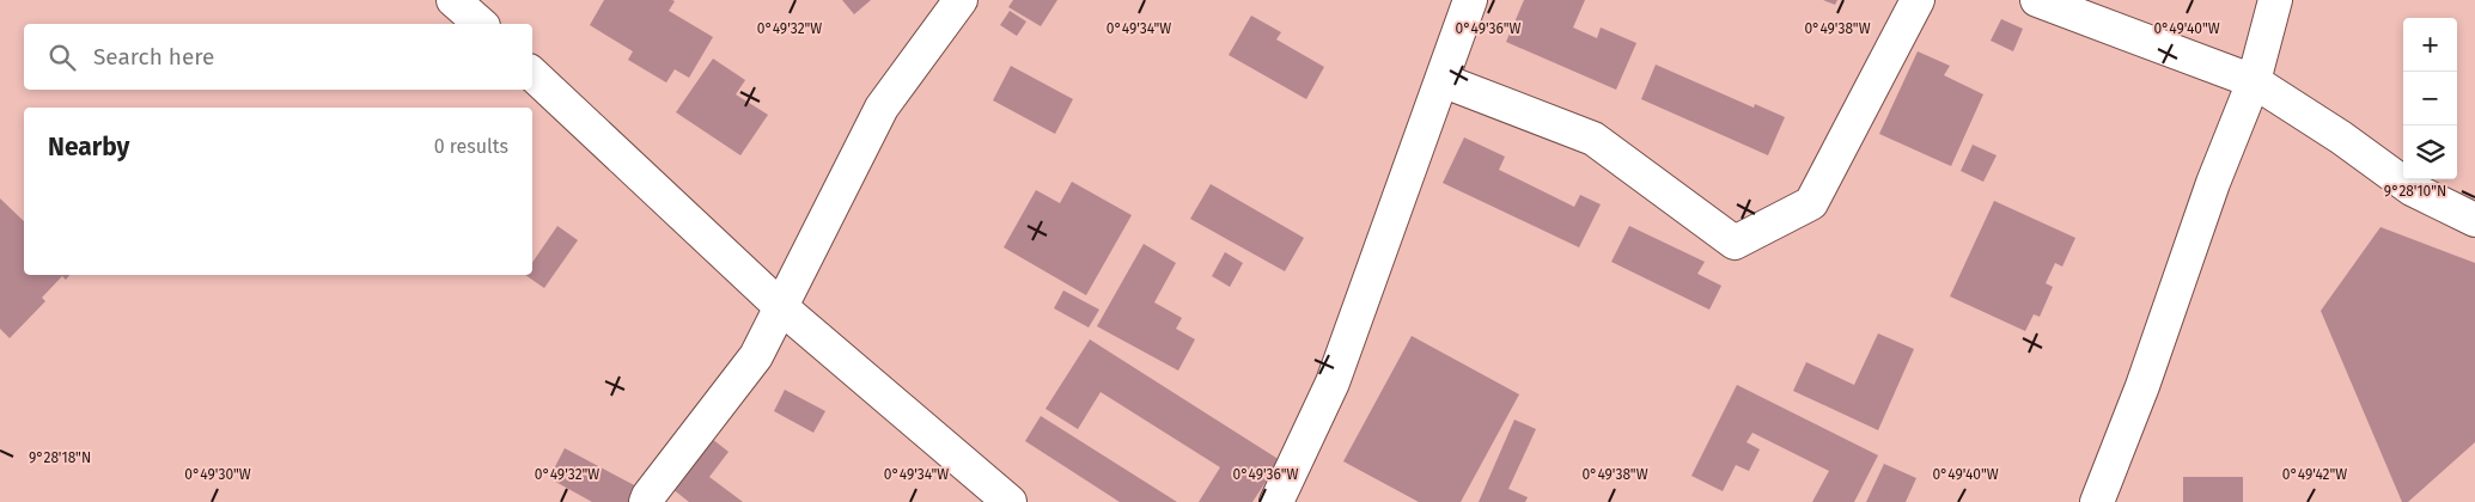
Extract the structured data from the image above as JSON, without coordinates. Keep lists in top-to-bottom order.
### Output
{
  "page": {
    "map_buttons": ["+", "−"],
    "search": "Search here",
    "heading": ["Nearby", "0 results"]
  },
  "coordinates": [
    "0°49'32\"W",
    "0°49'34\"W",
    "0°49'36\"W",
    "0°49'38\"W",
    "0°49'40\"W",
    "9°28'10\"N",
    "9°28'18\"N",
    "0°49'30\"W",
    "0°49'42\"W"
  ]
}
